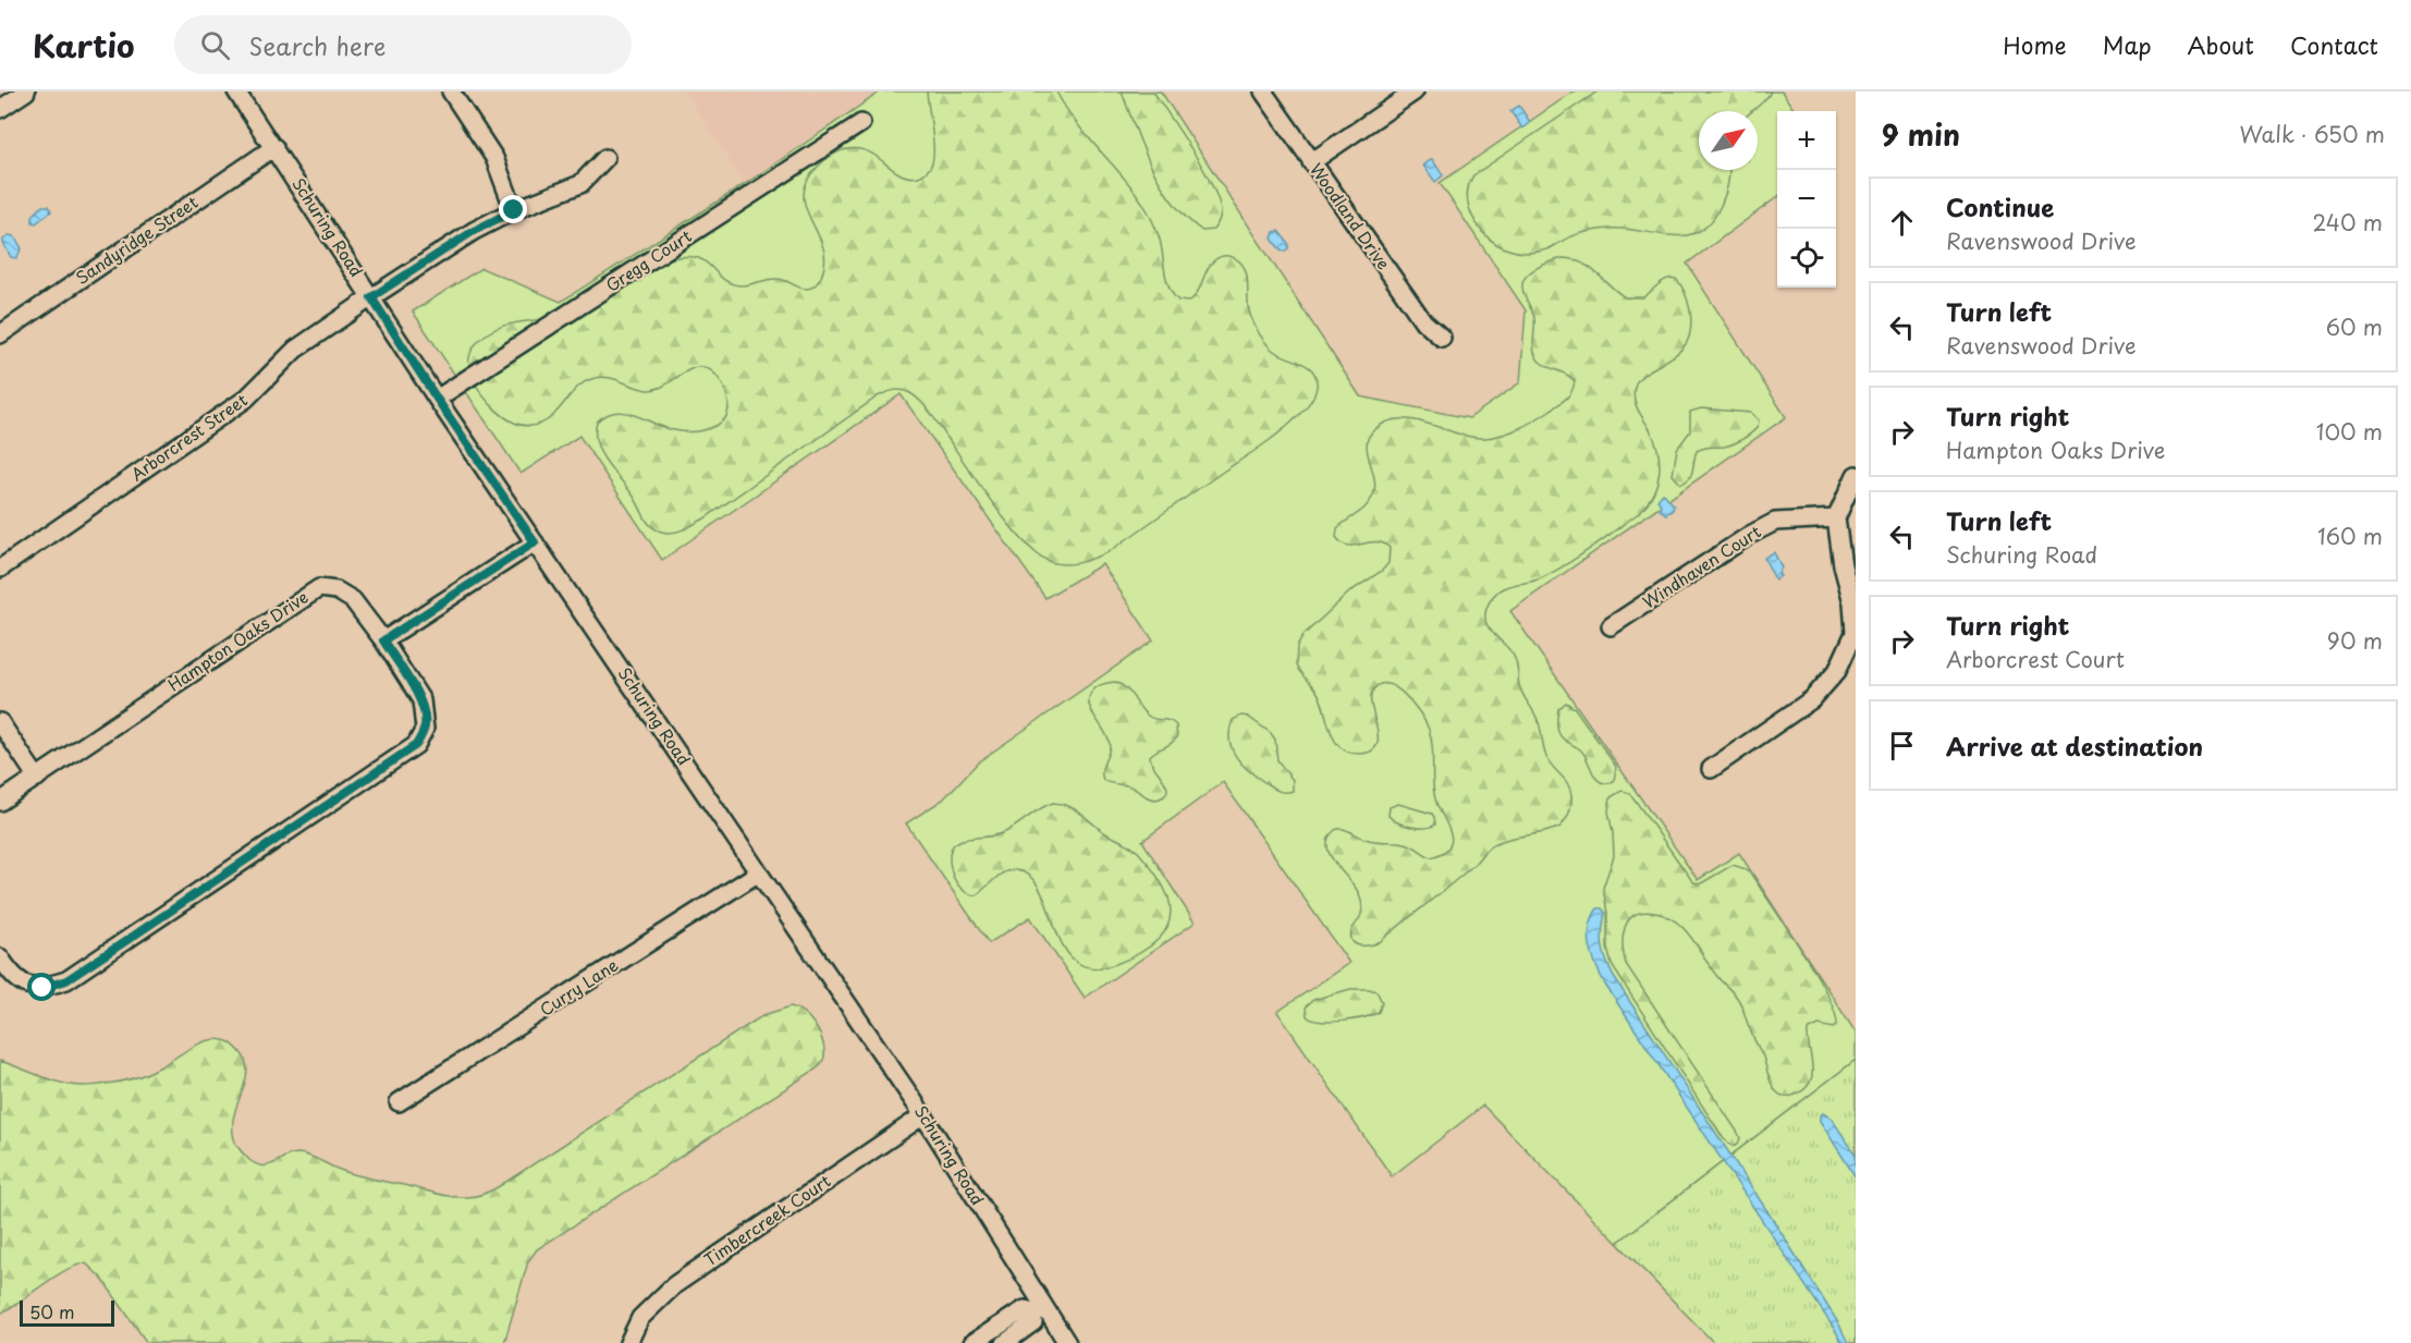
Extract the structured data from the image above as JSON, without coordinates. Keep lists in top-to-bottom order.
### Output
{
  "streets": {
    "street": [
      "Woodland Drive",
      "Schuring Road",
      "Sandyridge Street",
      "Gregg Court",
      "Arborcrest Street",
      "Windhaven Court",
      "Hampton Oaks Drive",
      "Curry Lane",
      "Timbercreek Court"
    ]
  },
  "crossings": [
    ["Schuring Road", "Sandyridge Street"],
    ["Schuring Road", "Gregg Court"],
    ["Schuring Road", "Arborcrest Street"],
    ["Schuring Road", "Curry Lane"],
    ["Schuring Road", "Timbercreek Court"]
  ],
  "scale_bar": "50 m",
  "north": "top right",
  "page": {
    "header": "Kartio",
    "search": "Search here",
    "nav": [
      "Home",
      "Map",
      "About",
      "Contact"
    ],
    "heading": ["9 min", "Walk · 650 m"],
    "map_buttons": ["+", "−"],
    "list": [
      ["Continue", "Ravenswood Drive", "240 m"],
      ["Turn left", "Ravenswood Drive", "60 m"],
      ["Turn right", "Hampton Oaks Drive", "100 m"],
      ["Turn left", "Schuring Road", "160 m"],
      ["Turn right", "Arborcrest Court", "90 m"],
      "Arrive at destination"
    ],
    "scale": "50 m"
  }
}
